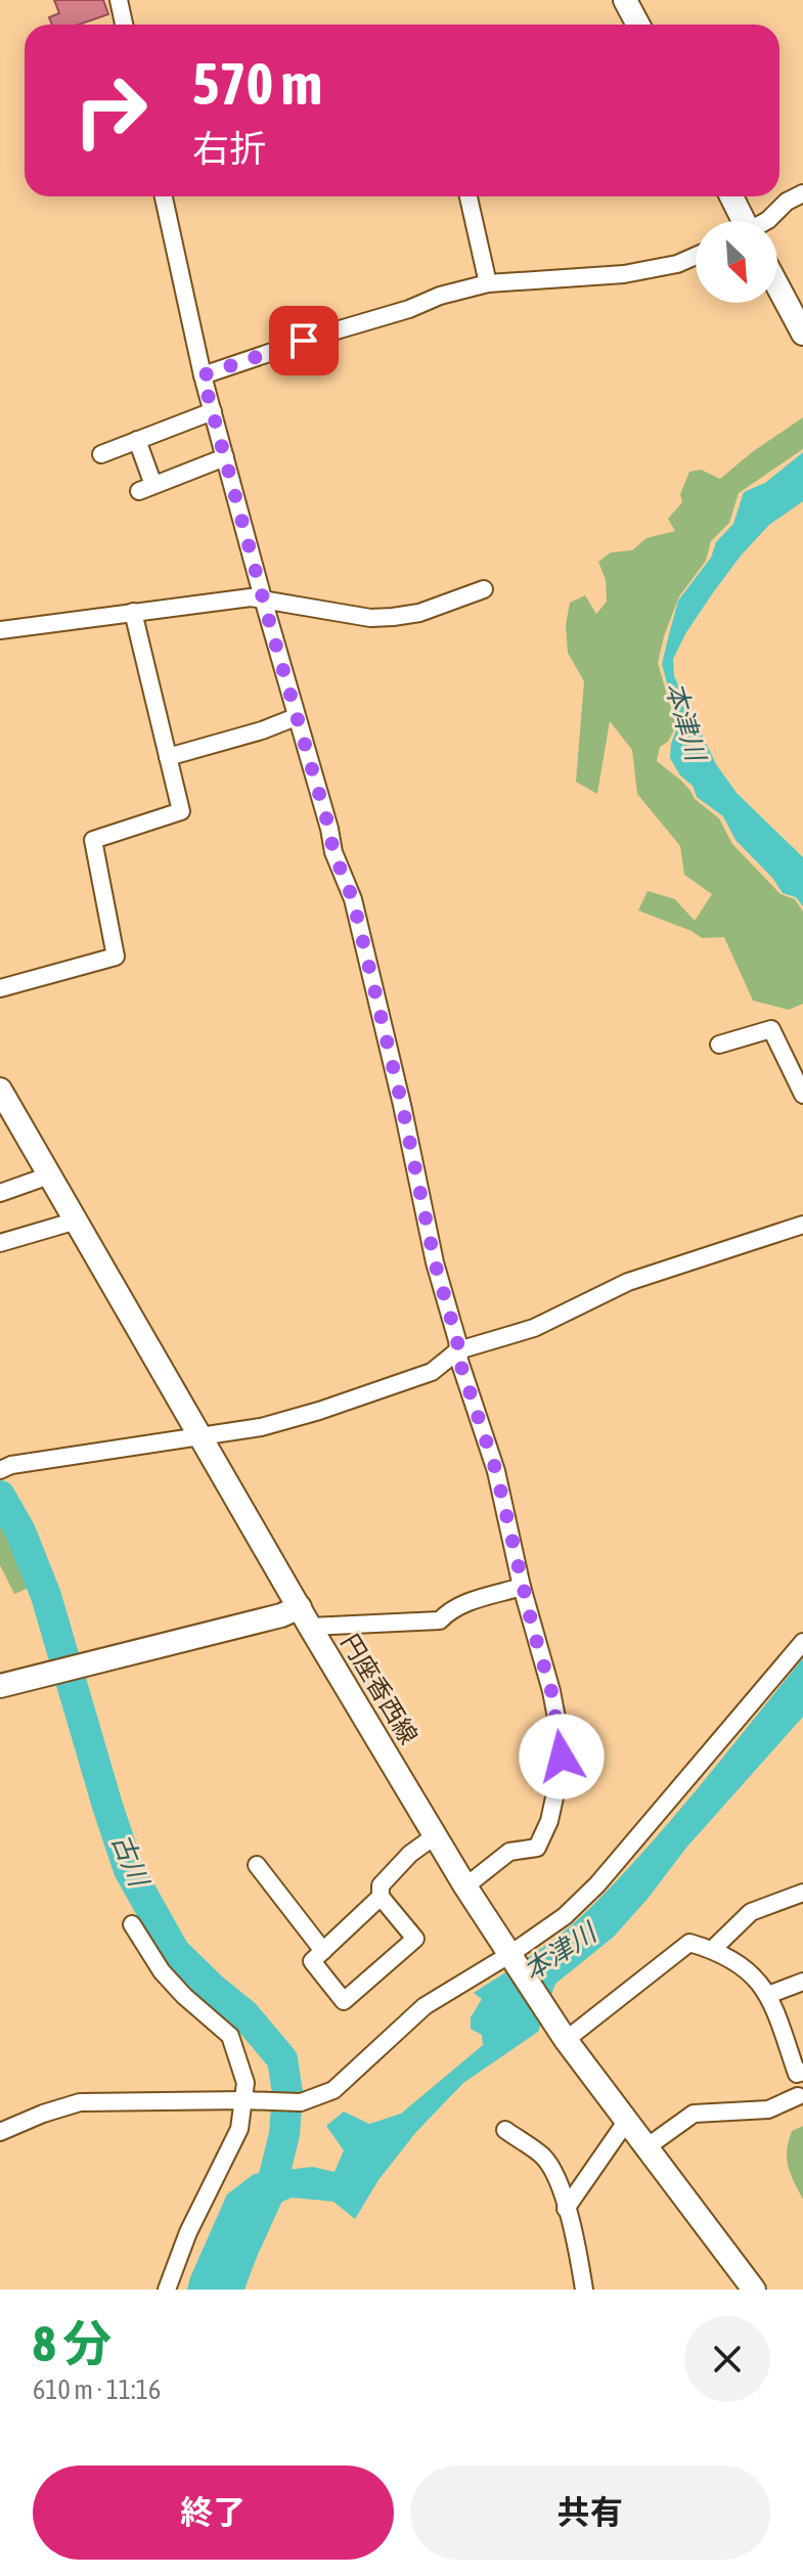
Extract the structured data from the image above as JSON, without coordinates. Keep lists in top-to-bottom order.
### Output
{
  "streets": {
    "main road": ["円座香西線"]
  },
  "water": ["本津川", "古川"],
  "north": "bottom right",
  "page": {
    "turn": ["570 m", "右折"],
    "heading": ["8 分", "610 m · 11:16"],
    "buttons": ["終了", "共有"]
  }
}
